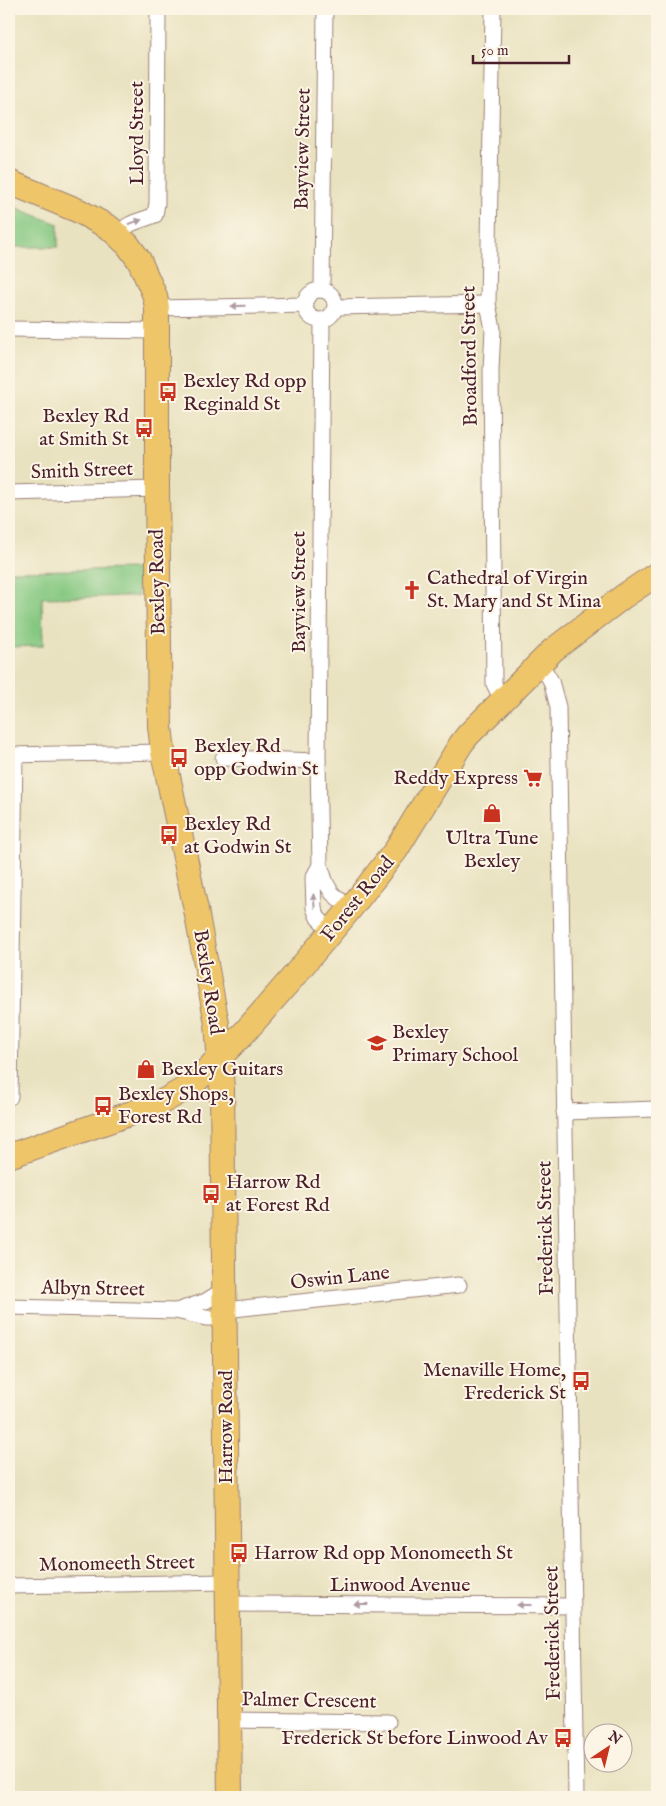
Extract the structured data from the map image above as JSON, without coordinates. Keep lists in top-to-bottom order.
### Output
{
  "streets": {
    "main road": ["Bexley Road", "Forest Road", "Harrow Road"],
    "street": [
      "Lloyd Street",
      "Bayview Street",
      "Broadford Street",
      "Smith Street",
      "Frederick Street",
      "Oswin Lane",
      "Albyn Street",
      "Monomeeth Street",
      "Linwood Avenue",
      "Palmer Crescent"
    ]
  },
  "crossings": [
    ["Lloyd Street", "Bexley Road"],
    ["Bayview Street", "Forest Road"],
    ["Broadford Street", "Forest Road"],
    ["Smith Street", "Bexley Road"],
    ["Bexley Road", "Forest Road"],
    ["Bexley Road", "Harrow Road"],
    ["Forest Road", "Frederick Street"],
    ["Forest Road", "Harrow Road"],
    ["Frederick Street", "Linwood Avenue"],
    ["Oswin Lane", "Albyn Street"],
    ["Oswin Lane", "Harrow Road"],
    ["Albyn Street", "Harrow Road"],
    ["Harrow Road", "Monomeeth Street"],
    ["Harrow Road", "Linwood Avenue"],
    ["Harrow Road", "Palmer Crescent"],
    ["Monomeeth Street", "Linwood Avenue"]
  ],
  "one_way": ["Lloyd Street", "Linwood Avenue"],
  "places": {
    "bus stop": [
      "Bexley Rd opp Reginald St",
      "Bexley Rd at Smith St",
      "Bexley Rd opp Godwin St",
      "Bexley Rd at Godwin St",
      "Bexley Shops, Forest Rd",
      "Harrow Rd at Forest Rd",
      "Menaville Home, Frederick St",
      "Harrow Rd opp Monomeeth St",
      "Frederick St before Linwood Av"
    ],
    "church": ["Cathedral of Virgin St. Mary and St Mina"],
    "supermarket": ["Reddy Express"],
    "shop": ["Ultra Tune Bexley", "Bexley Guitars"],
    "school or university": ["Bexley Primary School"]
  },
  "scale_bar": "50 m",
  "north": "top right"
}
